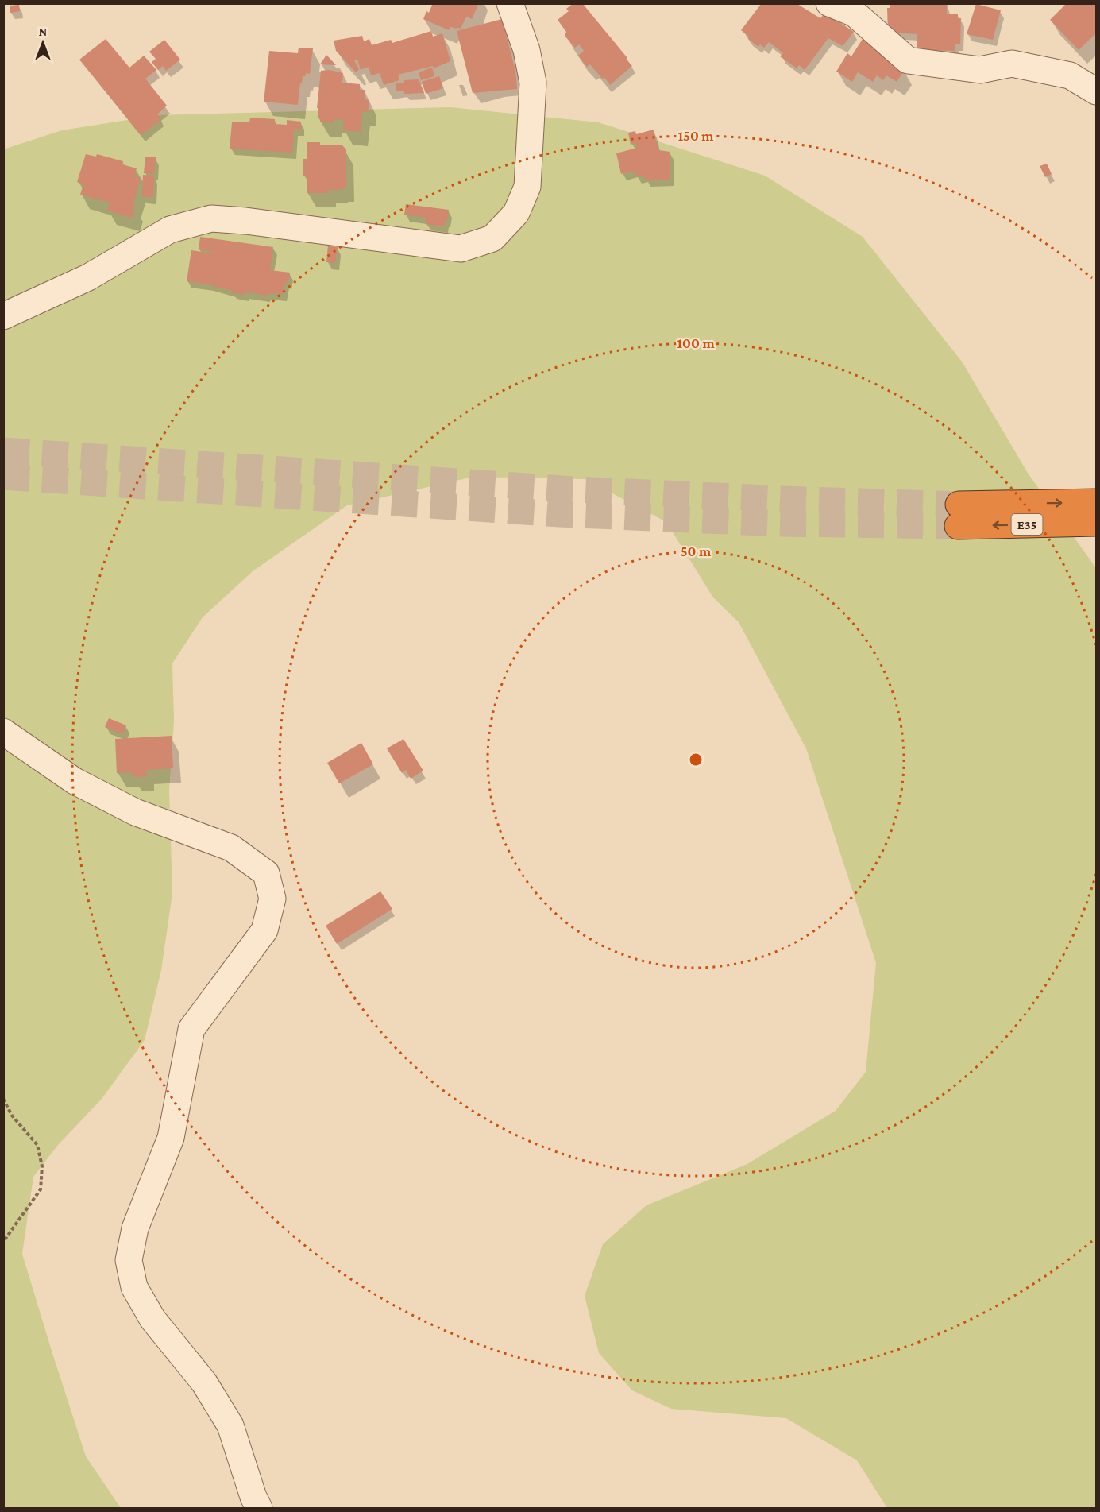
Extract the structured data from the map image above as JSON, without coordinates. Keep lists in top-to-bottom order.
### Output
{
  "streets": {
    "highway": ["E35"]
  },
  "north": "top",
  "rings": ["150 m", "100 m", "50 m"]
}
